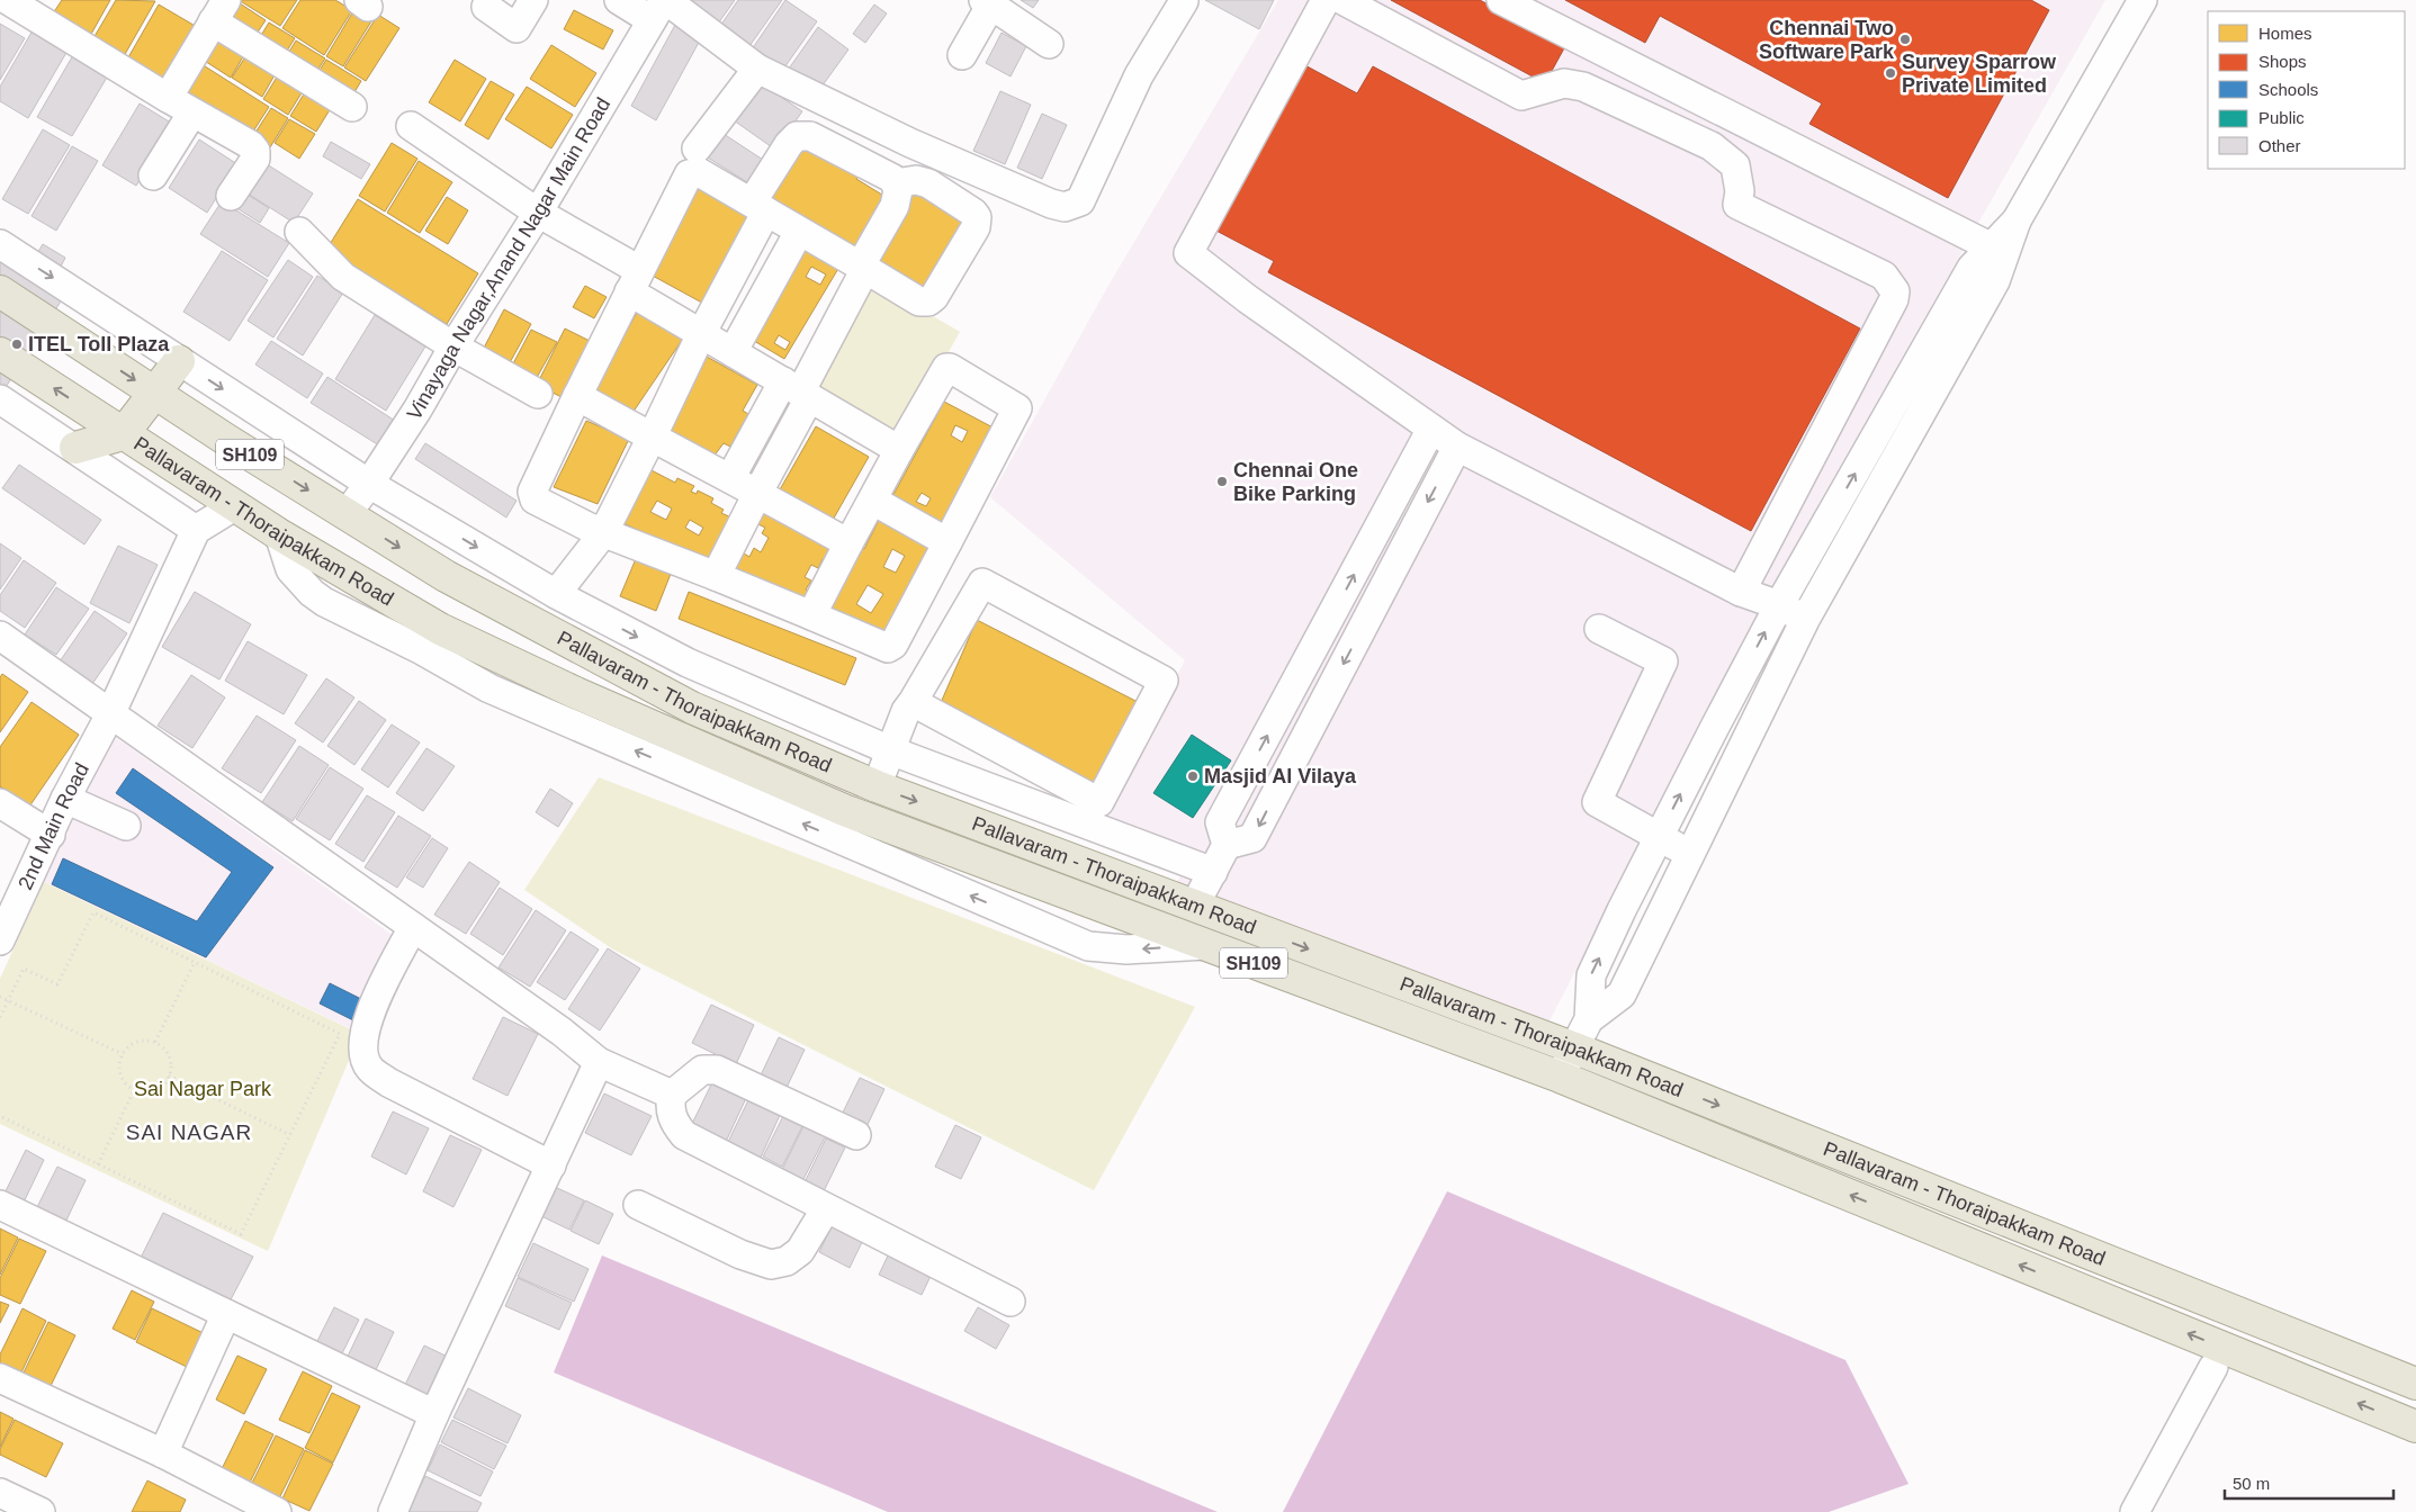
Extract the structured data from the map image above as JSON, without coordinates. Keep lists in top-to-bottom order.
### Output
{
  "streets": {
    "main road": ["SH109", "Pallavaram - Thoraipakkam Road"],
    "street": ["Vinayaga Nagar,Anand Nagar Main Road", "2nd Main Road"]
  },
  "crossings": [
    ["Vinayaga Nagar,Anand Nagar Main Road", "Pallavaram - Thoraipakkam Road"]
  ],
  "districts": ["SAI NAGAR"],
  "parks": ["Sai Nagar Park"],
  "places": [
    "Chennai Two Software Park",
    "Survey Sparrow Private Limited",
    "ITEL Toll Plaza",
    "Chennai One Bike Parking",
    "Masjid Al Vilaya"
  ],
  "legend": [
    "Homes",
    "Shops",
    "Schools",
    "Public",
    "Other"
  ],
  "scale_bar": "50 m"
}
